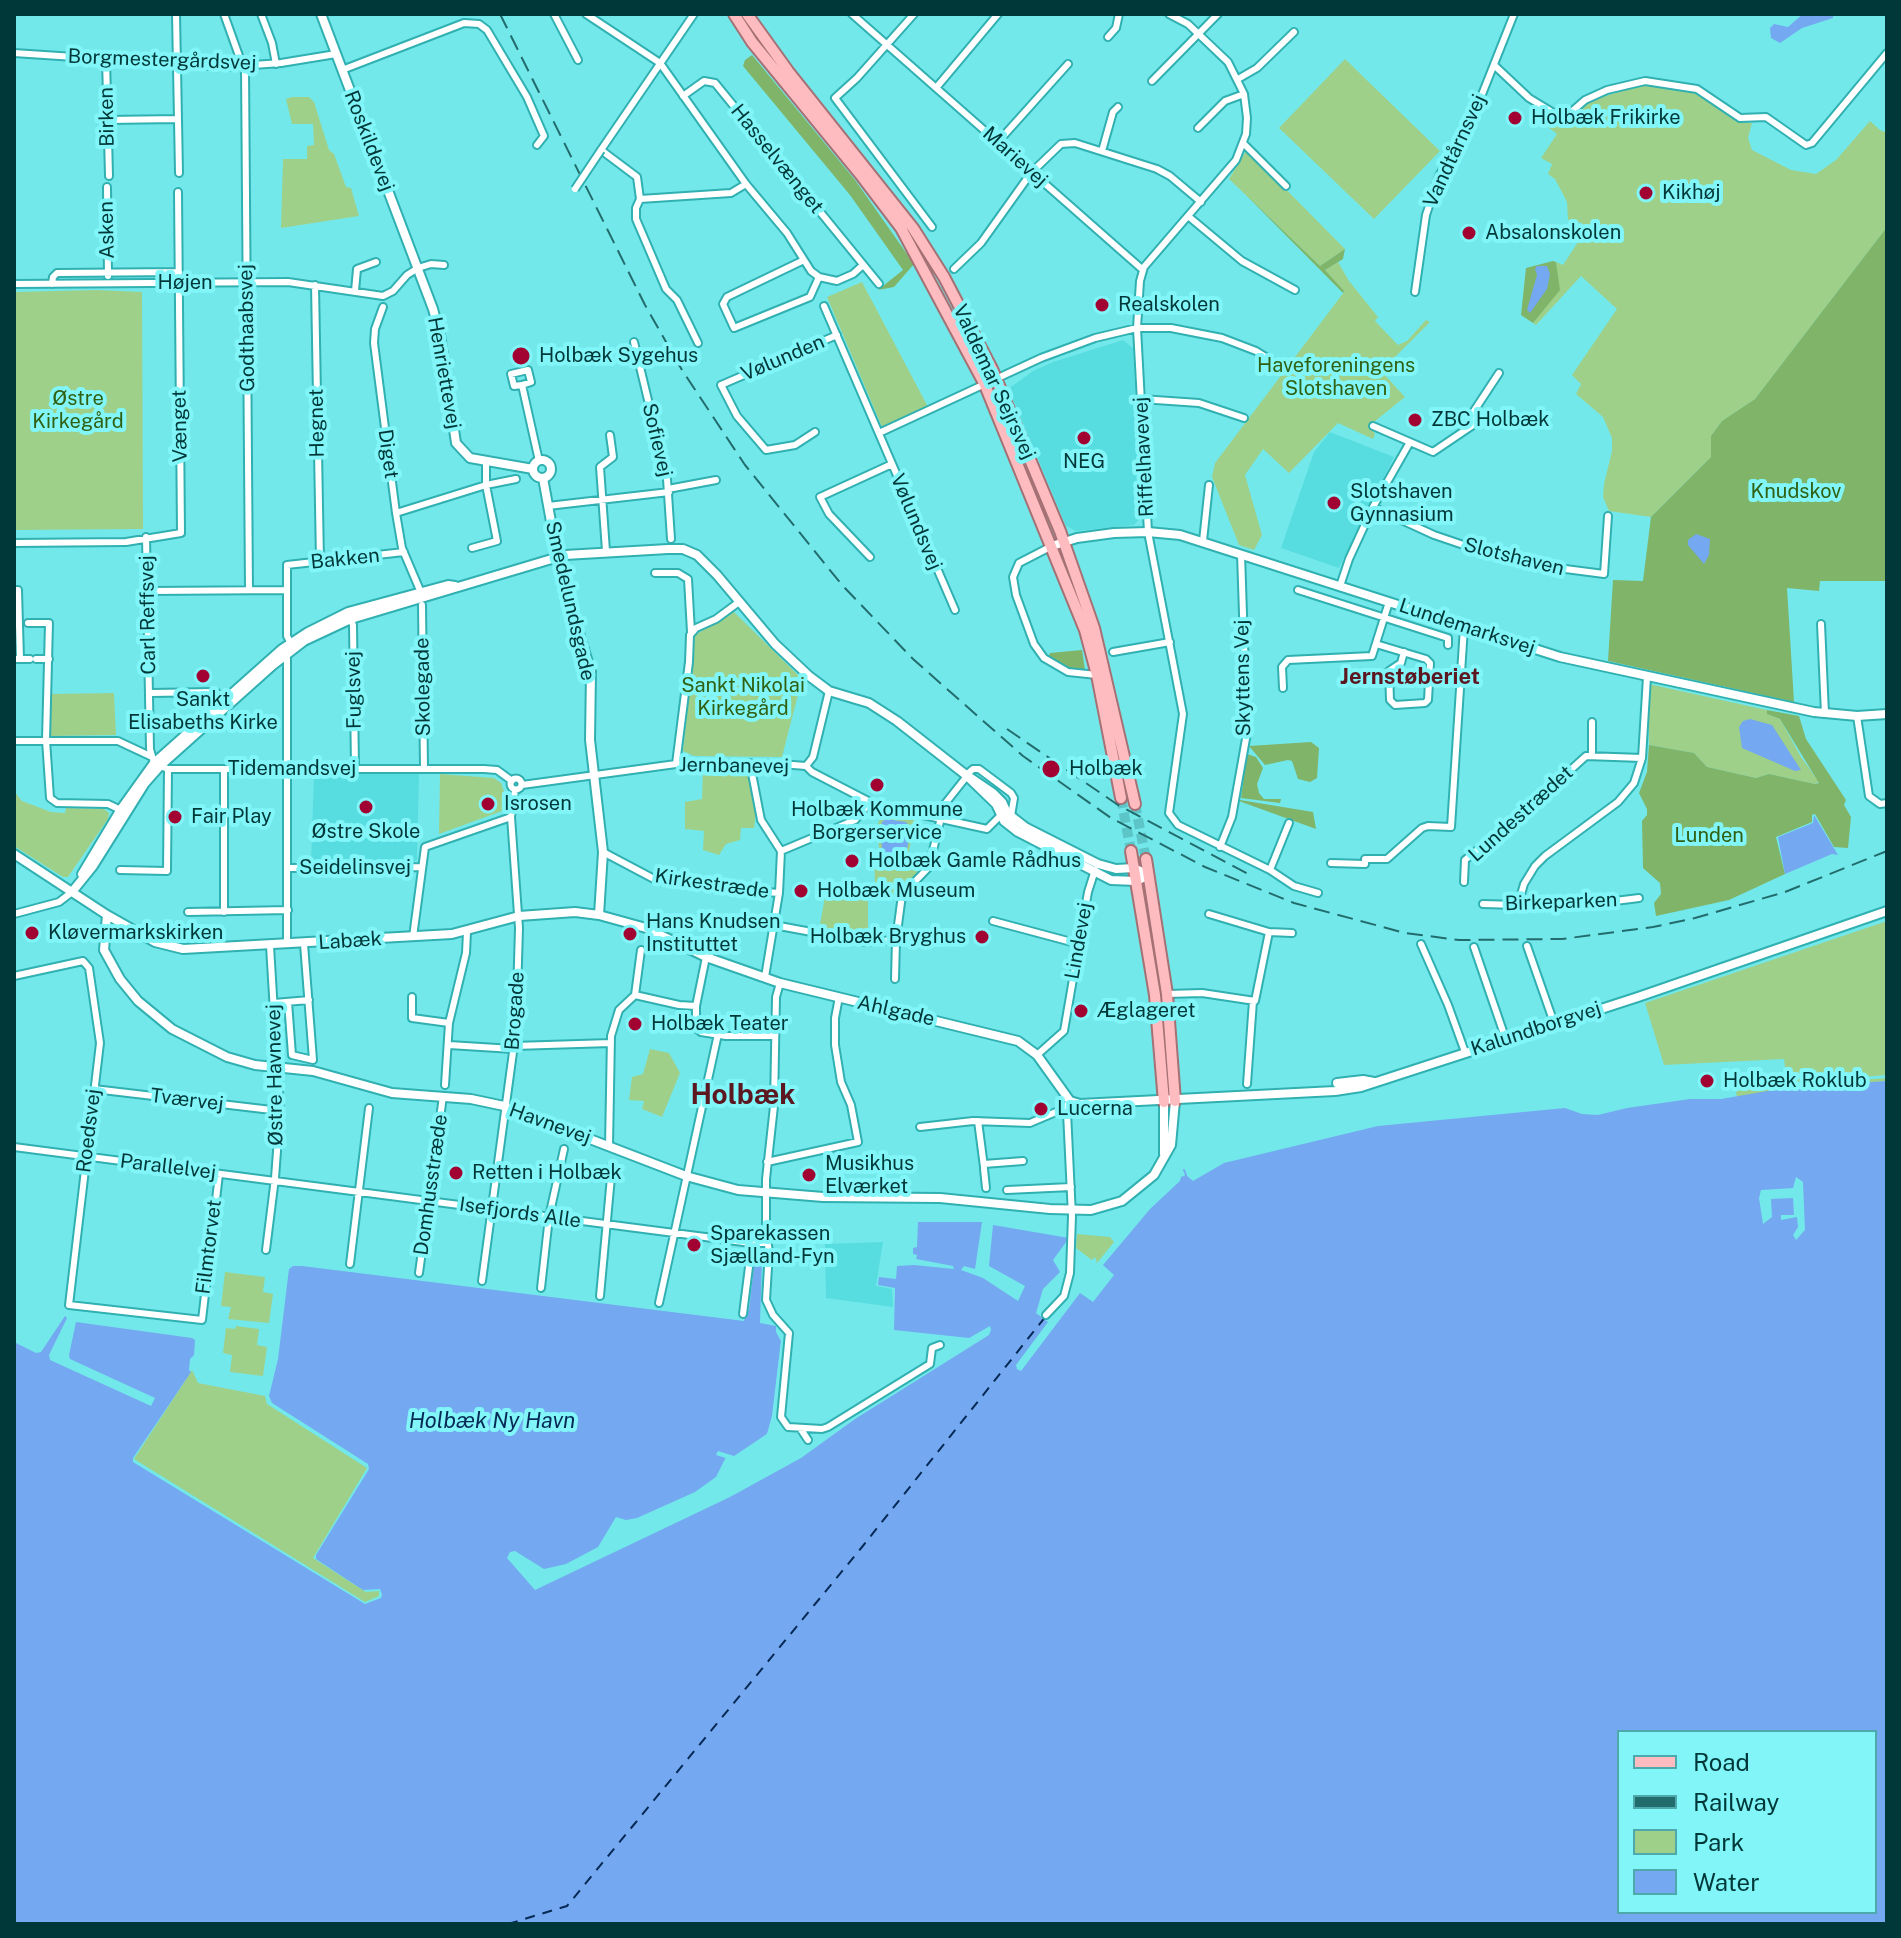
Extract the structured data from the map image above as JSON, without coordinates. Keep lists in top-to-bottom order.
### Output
{
  "streets": {
    "main road": ["Valdemar Sejrsvej"],
    "street": [
      "Borgmestergårdsvej",
      "Birken",
      "Roskildevej",
      "Vandtårnsvej",
      "Marievej",
      "Hasselvænget",
      "Asken",
      "Højen",
      "Godthaabsvej",
      "Vølunden",
      "Henriettevej",
      "Hegnet",
      "Vænget",
      "Sofievej",
      "Diget",
      "Riffelhavevej",
      "Vølundsvej",
      "Slotshaven",
      "Bakken",
      "Smedelundsgade",
      "Carl Reffsvej",
      "Lundemarksvej",
      "Skyttens Vej",
      "Skolegade",
      "Fuglsvej",
      "Jernbanevej",
      "Tidemandsvej",
      "Lundestrædet",
      "Seidelinsvej",
      "Kirkestræde",
      "Birkeparken",
      "Labæk",
      "Lindevej",
      "Brogade",
      "Ahlgade",
      "Kalundborgvej",
      "Østre Havnevej",
      "Tværvej",
      "Havnevej",
      "Roedsvej",
      "Parallelvej",
      "Domhusstræde",
      "Isefjords Alle",
      "Filmtorvet"
    ]
  },
  "crossings": [
    ["Borgmestergårdsvej", "Birken"],
    ["Borgmestergårdsvej", "Roskildevej"],
    ["Borgmestergårdsvej", "Godthaabsvej"],
    ["Roskildevej", "Højen"],
    ["Roskildevej", "Henriettevej"],
    ["Marievej", "Riffelhavevej"],
    ["Asken", "Højen"],
    ["Højen", "Godthaabsvej"],
    ["Højen", "Henriettevej"],
    ["Højen", "Hegnet"],
    ["Højen", "Vænget"],
    ["Vølunden", "Vølundsvej"],
    ["Henriettevej", "Smedelundsgade"],
    ["Valdemar Sejrsvej", "Lundemarksvej"],
    ["Hegnet", "Bakken"],
    ["Vænget", "Carl Reffsvej"],
    ["Diget", "Bakken"],
    ["Diget", "Skolegade"],
    ["Riffelhavevej", "Lundemarksvej"],
    ["Riffelhavevej", "Skyttens Vej"],
    ["Smedelundsgade", "Jernbanevej"],
    ["Smedelundsgade", "Kirkestræde"],
    ["Smedelundsgade", "Labæk"],
    ["Smedelundsgade", "Ahlgade"],
    ["Carl Reffsvej", "Tidemandsvej"],
    ["Lundemarksvej", "Skyttens Vej"],
    ["Skolegade", "Tidemandsvej"],
    ["Fuglsvej", "Tidemandsvej"],
    ["Jernbanevej", "Tidemandsvej"],
    ["Jernbanevej", "Brogade"],
    ["Tidemandsvej", "Brogade"],
    ["Labæk", "Brogade"],
    ["Labæk", "Ahlgade"],
    ["Labæk", "Østre Havnevej"],
    ["Labæk", "Havnevej"],
    ["Lindevej", "Ahlgade"],
    ["Brogade", "Havnevej"],
    ["Brogade", "Isefjords Alle"],
    ["Kalundborgvej", "Havnevej"],
    ["Østre Havnevej", "Tværvej"],
    ["Østre Havnevej", "Havnevej"],
    ["Østre Havnevej", "Parallelvej"],
    ["Østre Havnevej", "Isefjords Alle"],
    ["Tværvej", "Roedsvej"],
    ["Havnevej", "Domhusstræde"],
    ["Roedsvej", "Parallelvej"],
    ["Roedsvej", "Filmtorvet"],
    ["Parallelvej", "Isefjords Alle"],
    ["Parallelvej", "Filmtorvet"],
    ["Domhusstræde", "Isefjords Alle"]
  ],
  "districts": ["Jernstøberiet", "Holbæk"],
  "water": ["Holbæk Ny Havn"],
  "parks": [
    "Haveforeningens Slotshaven",
    "Østre Kirkegård",
    "Knudskov",
    "Sankt Nikolai Kirkegård",
    "Lunden"
  ],
  "places": [
    "Holbæk Frikirke",
    "Kikhøj",
    "Absalonskolen",
    "Realskolen",
    "Holbæk Sygehus",
    "ZBC Holbæk",
    "NEG",
    "Slotshaven Gynnasium",
    "Sankt Elisabeths Kirke",
    "Holbæk",
    "Holbæk Kommune Borgerservice",
    "Isrosen",
    "Østre Skole",
    "Fair Play",
    "Holbæk Gamle Rådhus",
    "Holbæk Museum",
    "Kløvermarkskirken",
    "Hans Knudsen Instituttet",
    "Holbæk Bryghus",
    "Æglageret",
    "Holbæk Teater",
    "Holbæk Roklub",
    "Lucerna",
    "Retten i Holbæk",
    "Musikhus Elværket",
    "Sparekassen Sjælland-Fyn"
  ],
  "legend": [
    "Road",
    "Railway",
    "Park",
    "Water"
  ]
}
